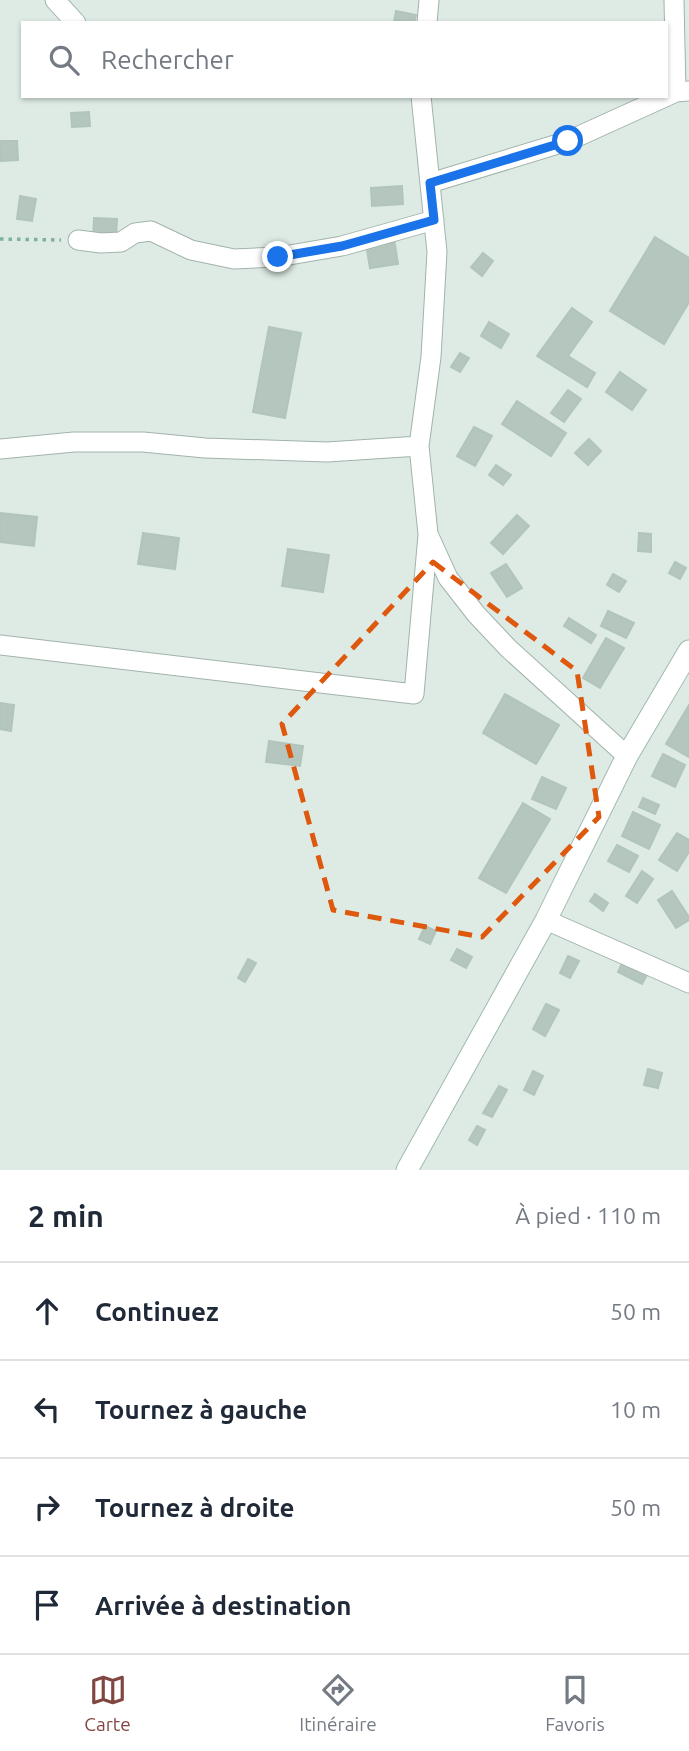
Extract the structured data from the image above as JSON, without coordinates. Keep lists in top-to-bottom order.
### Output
{
  "page": {
    "search": "Rechercher",
    "heading": ["2 min", "À pied · 110 m"],
    "list": [
      ["Continuez", "50 m"],
      ["Tournez à gauche", "10 m"],
      ["Tournez à droite", "50 m"],
      "Arrivée à destination"
    ],
    "nav": ["Carte", "Itinéraire", "Favoris"]
  }
}
